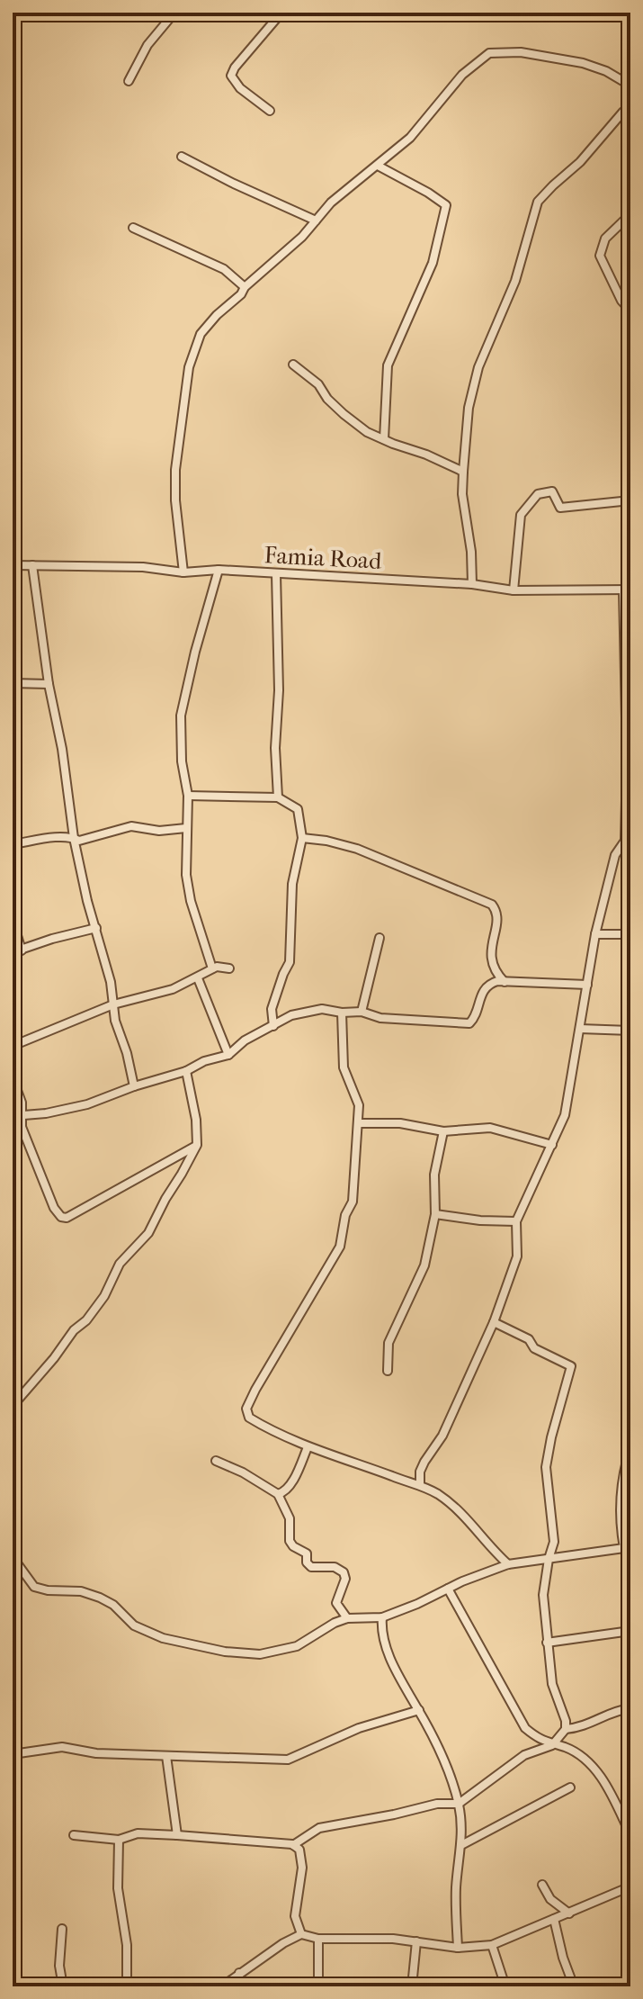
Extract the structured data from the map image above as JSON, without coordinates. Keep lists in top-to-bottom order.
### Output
{
  "streets": {
    "street": ["Famia Road"]
  }
}
